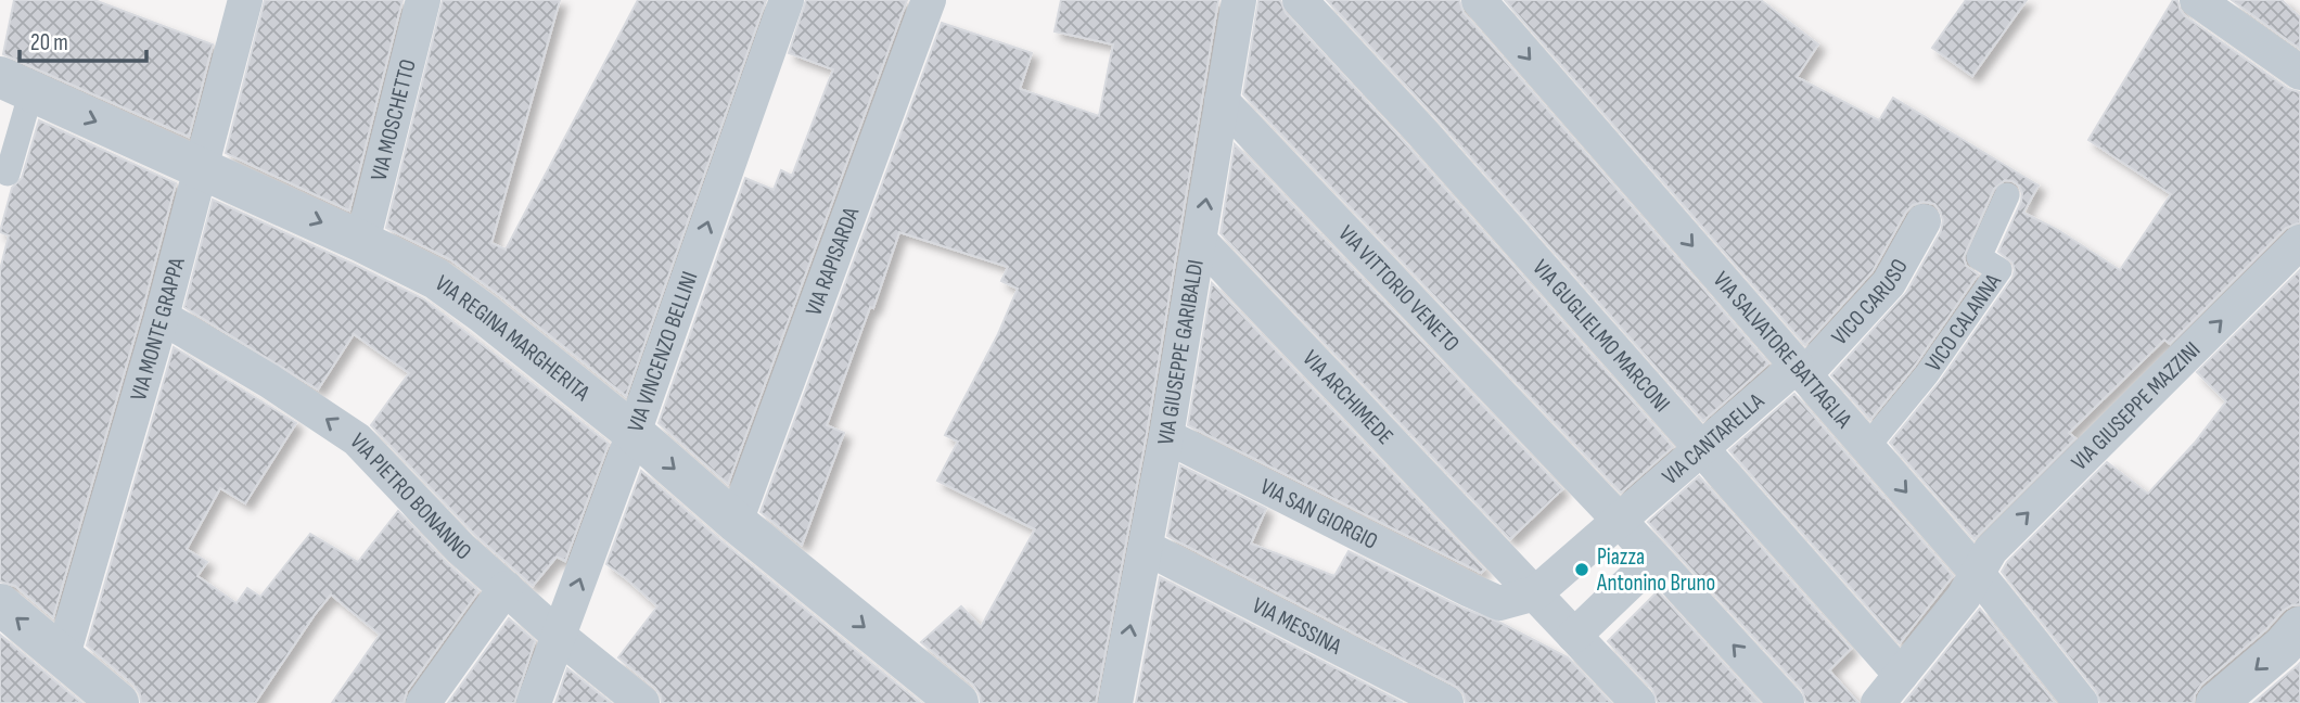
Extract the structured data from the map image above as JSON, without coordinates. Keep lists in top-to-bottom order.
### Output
{
  "streets": {
    "street": [
      "VIA MOSCHETTO",
      "VIA RAPISARDA",
      "VIA VITTORIO VENETO",
      "VICO CARUSO",
      "VICO CALANNA",
      "VIA MONTE GRAPPA",
      "VIA GUGLIELMO MARCONI",
      "VIA REGINA MARGHERITA",
      "VIA SALVATORE BATTAGLIA",
      "VIA VINCENZO BELLINI",
      "VIA GIUSEPPE GARIBALDI",
      "VIA ARCHIMEDE",
      "VIA GIUSEPPE MAZZINI",
      "VIA CANTARELLA",
      "VIA PIETRO BONANNO",
      "VIA SAN GIORGIO",
      "VIA MESSINA"
    ]
  },
  "crossings": [
    ["VIA MOSCHETTO", "VIA REGINA MARGHERITA"],
    ["VIA RAPISARDA", "VIA REGINA MARGHERITA"],
    ["VIA VITTORIO VENETO", "VIA GIUSEPPE GARIBALDI"],
    ["VIA VITTORIO VENETO", "VIA CANTARELLA"],
    ["VICO CARUSO", "VIA SALVATORE BATTAGLIA"],
    ["VICO CARUSO", "VIA CANTARELLA"],
    ["VICO CALANNA", "VIA SALVATORE BATTAGLIA"],
    ["VIA MONTE GRAPPA", "VIA REGINA MARGHERITA"],
    ["VIA MONTE GRAPPA", "VIA PIETRO BONANNO"],
    ["VIA GUGLIELMO MARCONI", "VIA CANTARELLA"],
    ["VIA REGINA MARGHERITA", "VIA VINCENZO BELLINI"],
    ["VIA SALVATORE BATTAGLIA", "VIA GIUSEPPE MAZZINI"],
    ["VIA SALVATORE BATTAGLIA", "VIA CANTARELLA"],
    ["VIA VINCENZO BELLINI", "VIA PIETRO BONANNO"],
    ["VIA GIUSEPPE GARIBALDI", "VIA ARCHIMEDE"],
    ["VIA GIUSEPPE GARIBALDI", "VIA SAN GIORGIO"],
    ["VIA GIUSEPPE GARIBALDI", "VIA MESSINA"],
    ["VIA ARCHIMEDE", "VIA CANTARELLA"],
    ["VIA ARCHIMEDE", "VIA SAN GIORGIO"],
    ["VIA CANTARELLA", "VIA SAN GIORGIO"]
  ],
  "one_way": [
    "VIA REGINA MARGHERITA",
    "VIA SALVATORE BATTAGLIA",
    "VIA VINCENZO BELLINI",
    "VIA GIUSEPPE GARIBALDI",
    "VIA GIUSEPPE MAZZINI",
    "VIA PIETRO BONANNO"
  ],
  "places": ["Piazza Antonino Bruno"],
  "scale_bar": "20 m"
}
